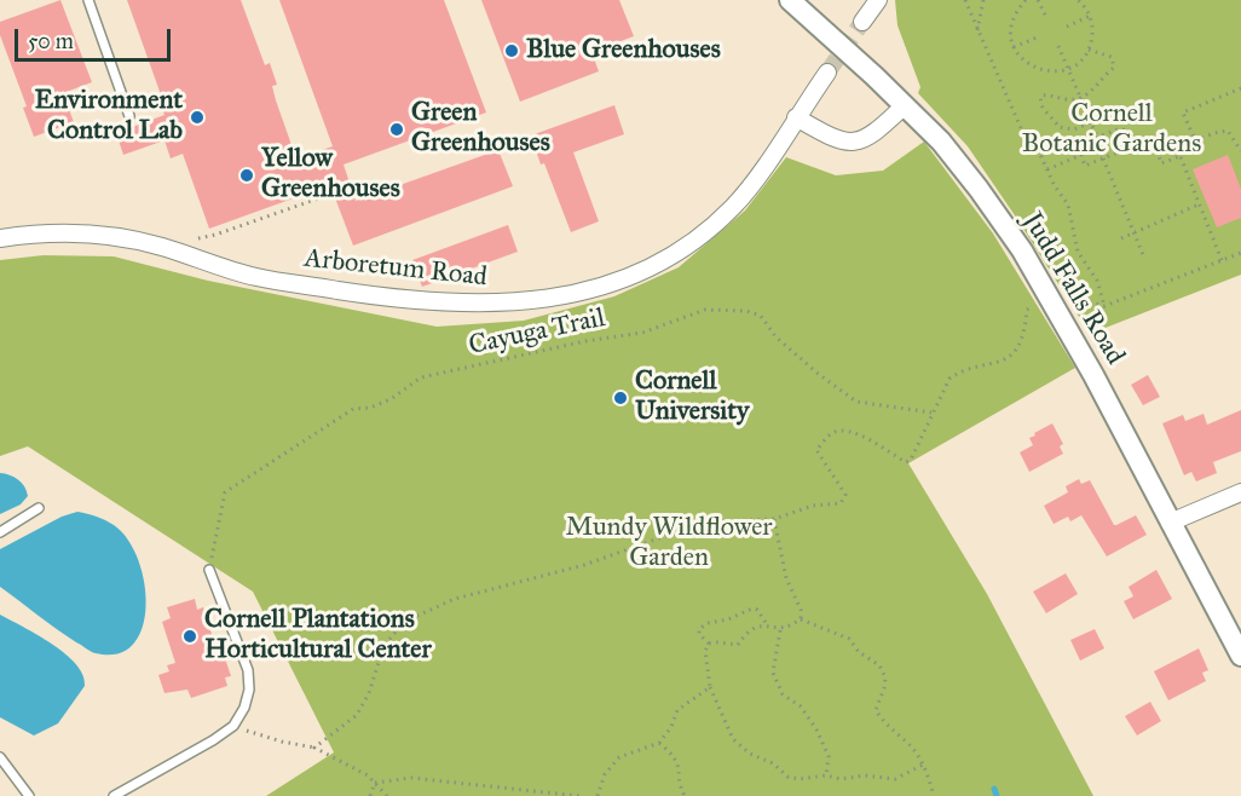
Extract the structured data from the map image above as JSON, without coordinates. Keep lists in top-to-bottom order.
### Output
{
  "streets": {
    "street": ["Arboretum Road", "Judd Falls Road"],
    "path": ["Cayuga Trail"]
  },
  "parks": ["Cornell Botanic Gardens", "Mundy Wildflower Garden"],
  "places": [
    "Blue Greenhouses",
    "Environment Control Lab",
    "Green Greenhouses",
    "Yellow Greenhouses",
    "Cornell University",
    "Cornell Plantations Horticultural Center"
  ],
  "scale_bar": "50 m"
}
